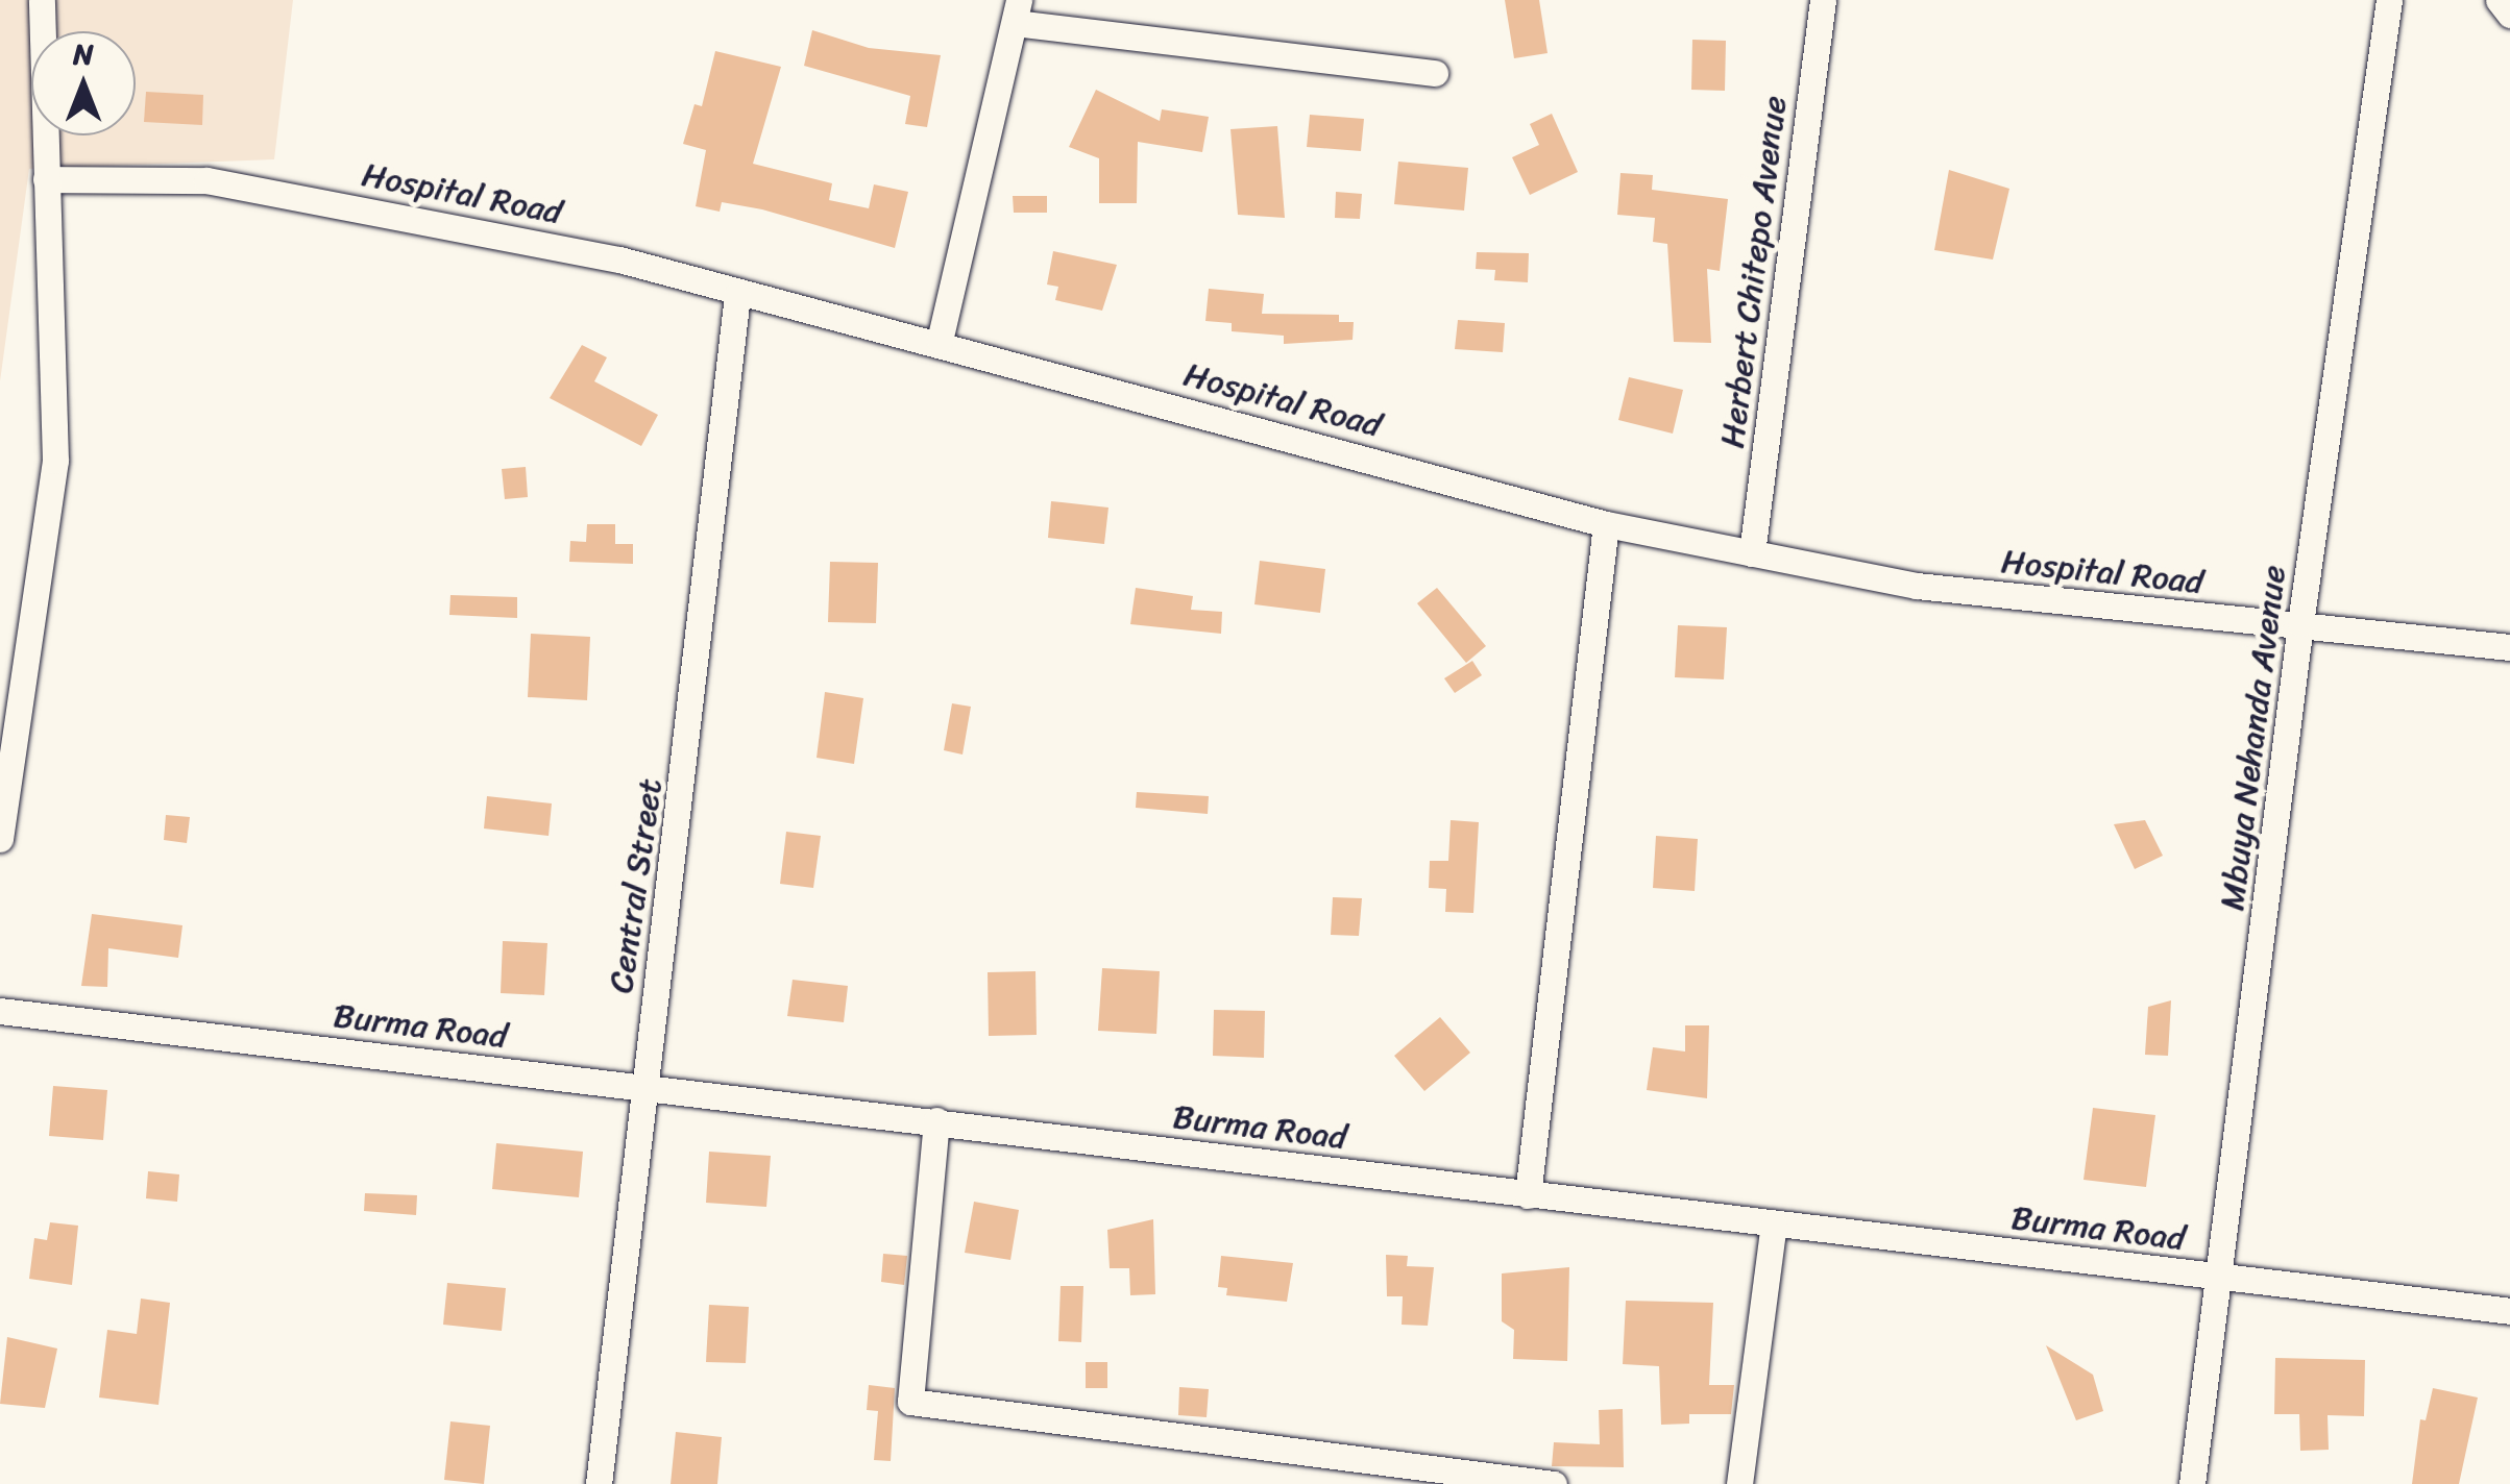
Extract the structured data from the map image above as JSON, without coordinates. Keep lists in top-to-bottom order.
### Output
{
  "streets": {
    "street": [
      "Hospital Road",
      "Herbert Chitepo Avenue",
      "Mbuya Nehanda Avenue",
      "Central Street",
      "Burma Road"
    ]
  },
  "crossings": [
    ["Hospital Road", "Herbert Chitepo Avenue"],
    ["Hospital Road", "Mbuya Nehanda Avenue"],
    ["Hospital Road", "Central Street"],
    ["Mbuya Nehanda Avenue", "Burma Road"],
    ["Central Street", "Burma Road"]
  ],
  "north": "top"
}
